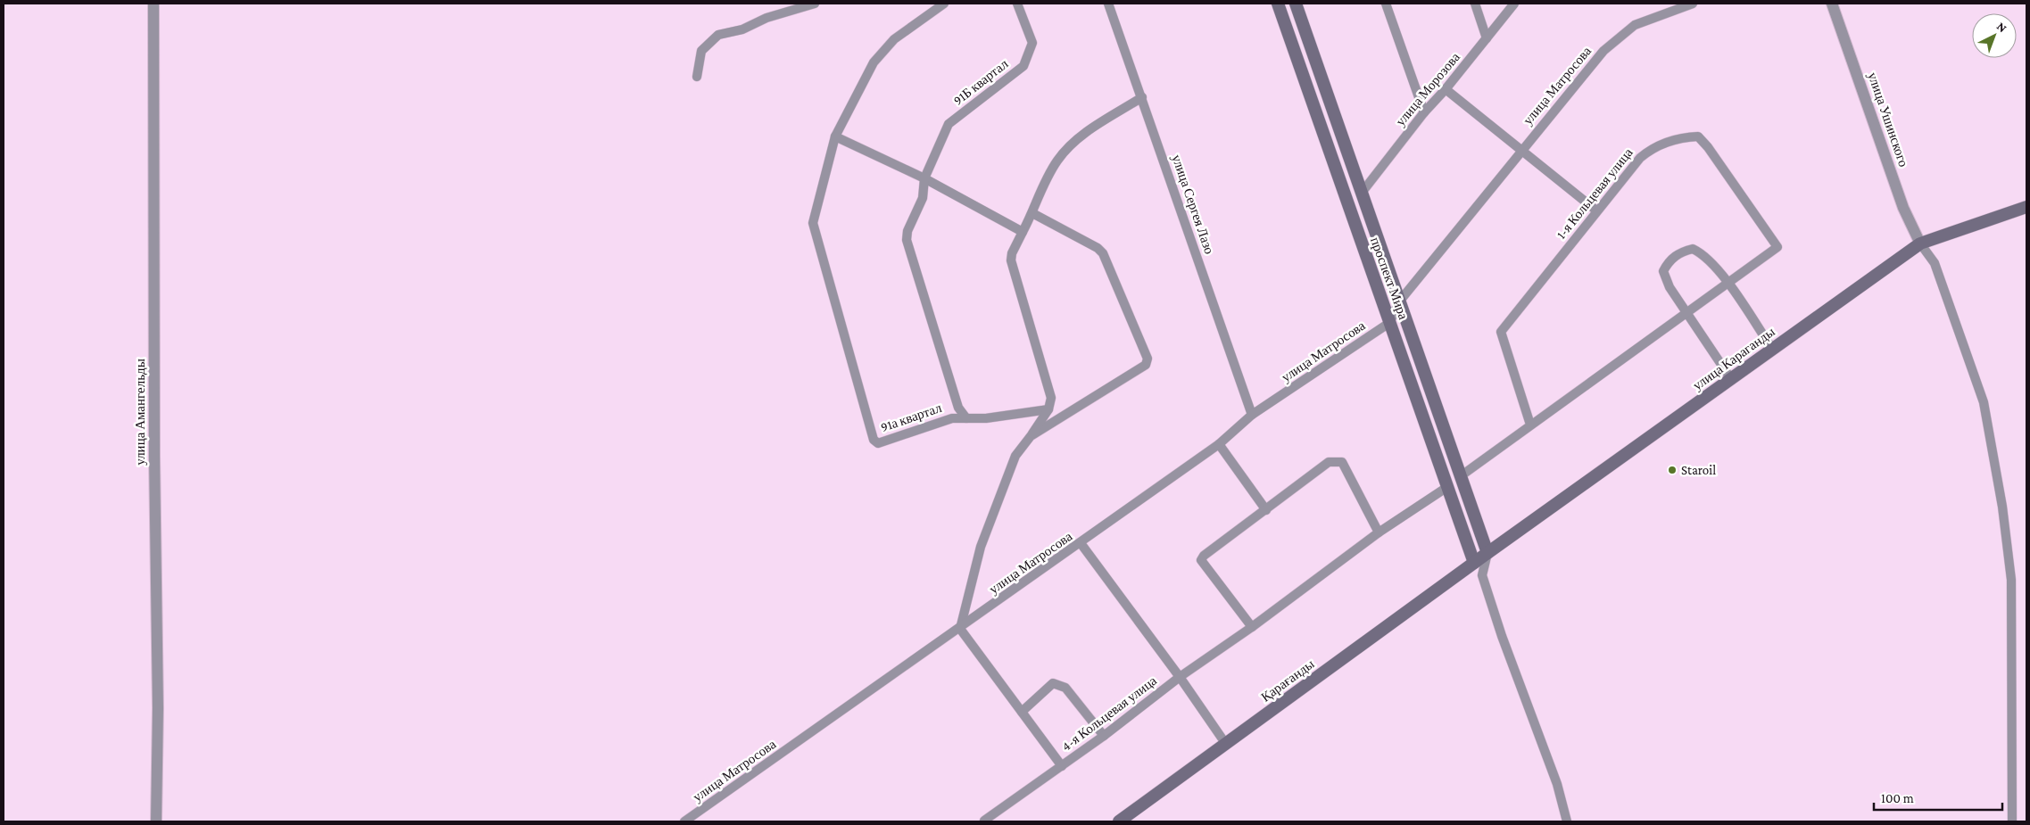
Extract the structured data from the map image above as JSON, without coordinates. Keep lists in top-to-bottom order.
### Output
{
  "streets": {
    "main road": ["проспект Мира", "улица Караганды", "Қарағанды"],
    "street": [
      "91Б квартал",
      "улица Матросова",
      "улица Морозова",
      "улица Ушинского",
      "1-я Кольцевая улица",
      "улица Сергея Лазо",
      "улица Амангельды",
      "91а квартал",
      "4-я Кольцевая улица"
    ]
  },
  "crossings": [
    ["91Б квартал", "91а квартал"],
    ["улица Матросова", "улица Сергея Лазо"],
    ["улица Матросова", "проспект Мира"],
    ["улица Морозова", "проспект Мира"],
    ["улица Ушинского", "улица Караганды"],
    ["1-я Кольцевая улица", "проспект Мира"],
    ["проспект Мира", "улица Караганды"],
    ["проспект Мира", "Қарағанды"],
    ["проспект Мира", "4-я Кольцевая улица"],
    ["улица Караганды", "Қарағанды"]
  ],
  "places": ["Staroil"],
  "scale_bar": "100 m",
  "north": "top right"
}
